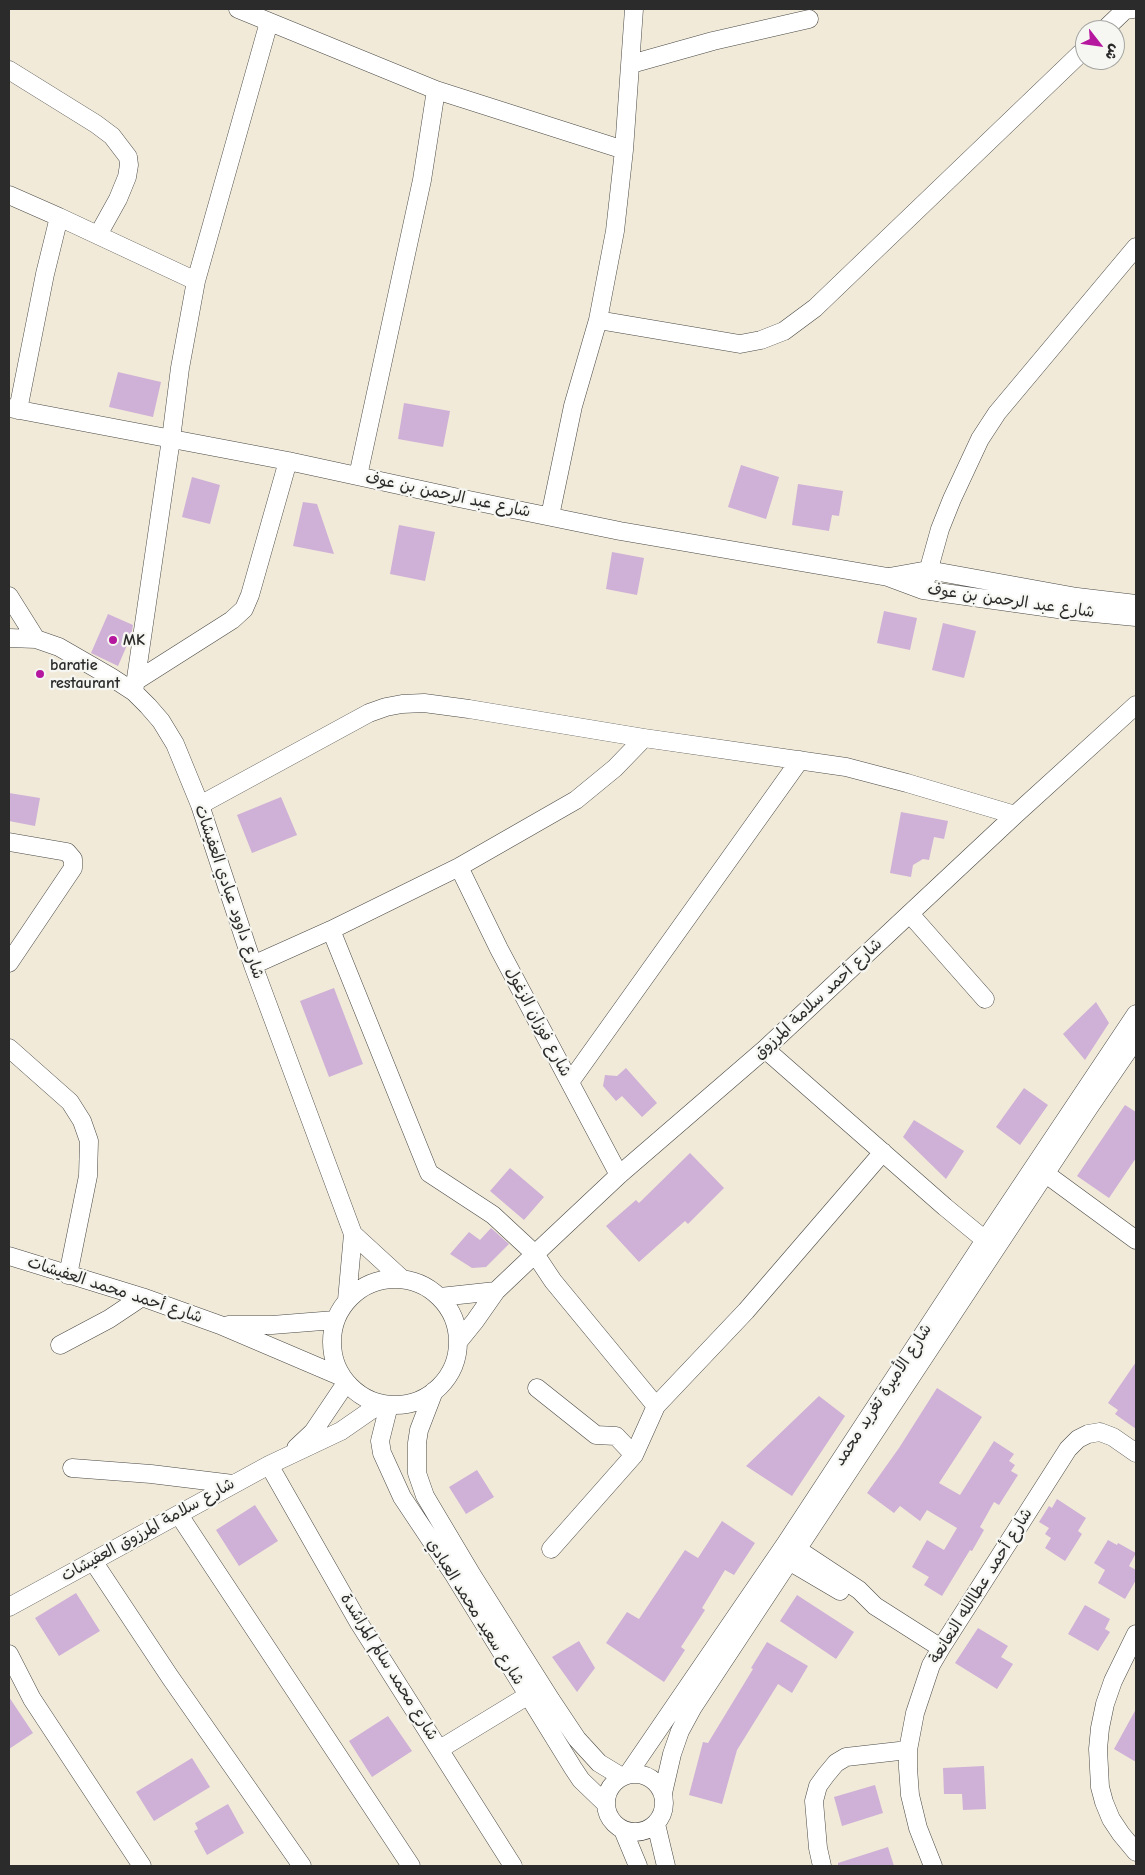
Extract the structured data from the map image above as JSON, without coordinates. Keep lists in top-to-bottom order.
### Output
{
  "streets": {
    "street": [
      "شارع عبد الرحمن بن عوف",
      "شارع داوود عبادي العفيشات",
      "شارع أحمد سلامة المرزوق",
      "شارع فوزان الزغول",
      "شارع أحمد محمد العفيشات",
      "شارع الأميرة تغريد محمد",
      "شارع سلامة المرزوق العفيشات",
      "شارع أحمد عطاالله النعانعة",
      "شارع سعيد محمد العبادي",
      "شارع محمد سالم المراشدة"
    ]
  },
  "crossings": [
    ["شارع داوود عبادي العفيشات", "شارع أحمد سلامة المرزوق"],
    ["شارع داوود عبادي العفيشات", "شارع أحمد محمد العفيشات"],
    ["شارع داوود عبادي العفيشات", "شارع سلامة المرزوق العفيشات"],
    ["شارع داوود عبادي العفيشات", "شارع سعيد محمد العبادي"],
    ["شارع أحمد سلامة المرزوق", "شارع فوزان الزغول"],
    ["شارع أحمد سلامة المرزوق", "شارع أحمد محمد العفيشات"],
    ["شارع أحمد سلامة المرزوق", "شارع سلامة المرزوق العفيشات"],
    ["شارع أحمد سلامة المرزوق", "شارع سعيد محمد العبادي"],
    ["شارع أحمد محمد العفيشات", "شارع سلامة المرزوق العفيشات"],
    ["شارع أحمد محمد العفيشات", "شارع سعيد محمد العبادي"],
    ["شارع الأميرة تغريد محمد", "شارع سعيد محمد العبادي"],
    ["شارع سلامة المرزوق العفيشات", "شارع سعيد محمد العبادي"],
    ["شارع سلامة المرزوق العفيشات", "شارع محمد سالم المراشدة"]
  ],
  "places": ["MK", "baratie restaurant"],
  "north": "bottom right"
}
